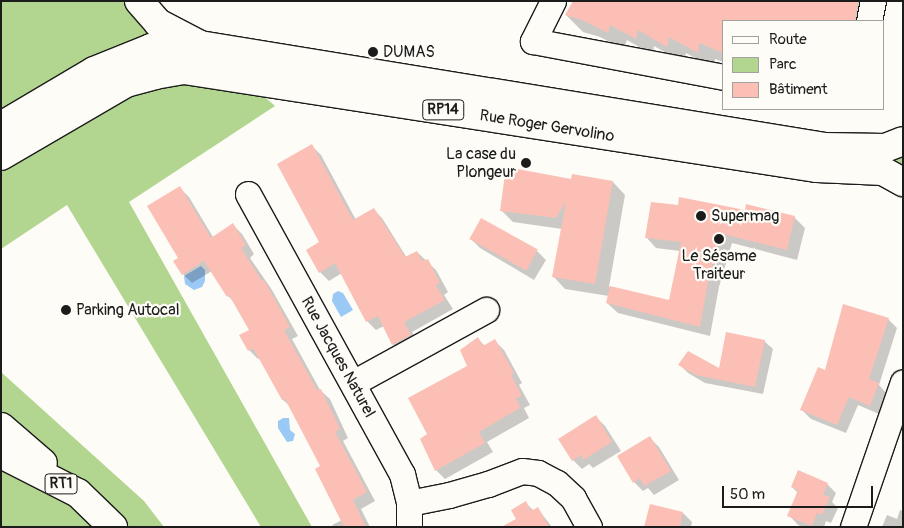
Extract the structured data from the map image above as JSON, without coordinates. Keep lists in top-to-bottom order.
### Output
{
  "streets": {
    "main road": ["RP14", "Rue Roger Gervolino", "RT1"],
    "street": ["Rue Jacques Naturel"]
  },
  "places": [
    "DUMAS",
    "La case du Plongeur",
    "Supermag",
    "Le Sésame Traiteur",
    "Parking Autocal"
  ],
  "legend": ["Route", "Parc", "Bâtiment"],
  "scale_bar": "50 m"
}
